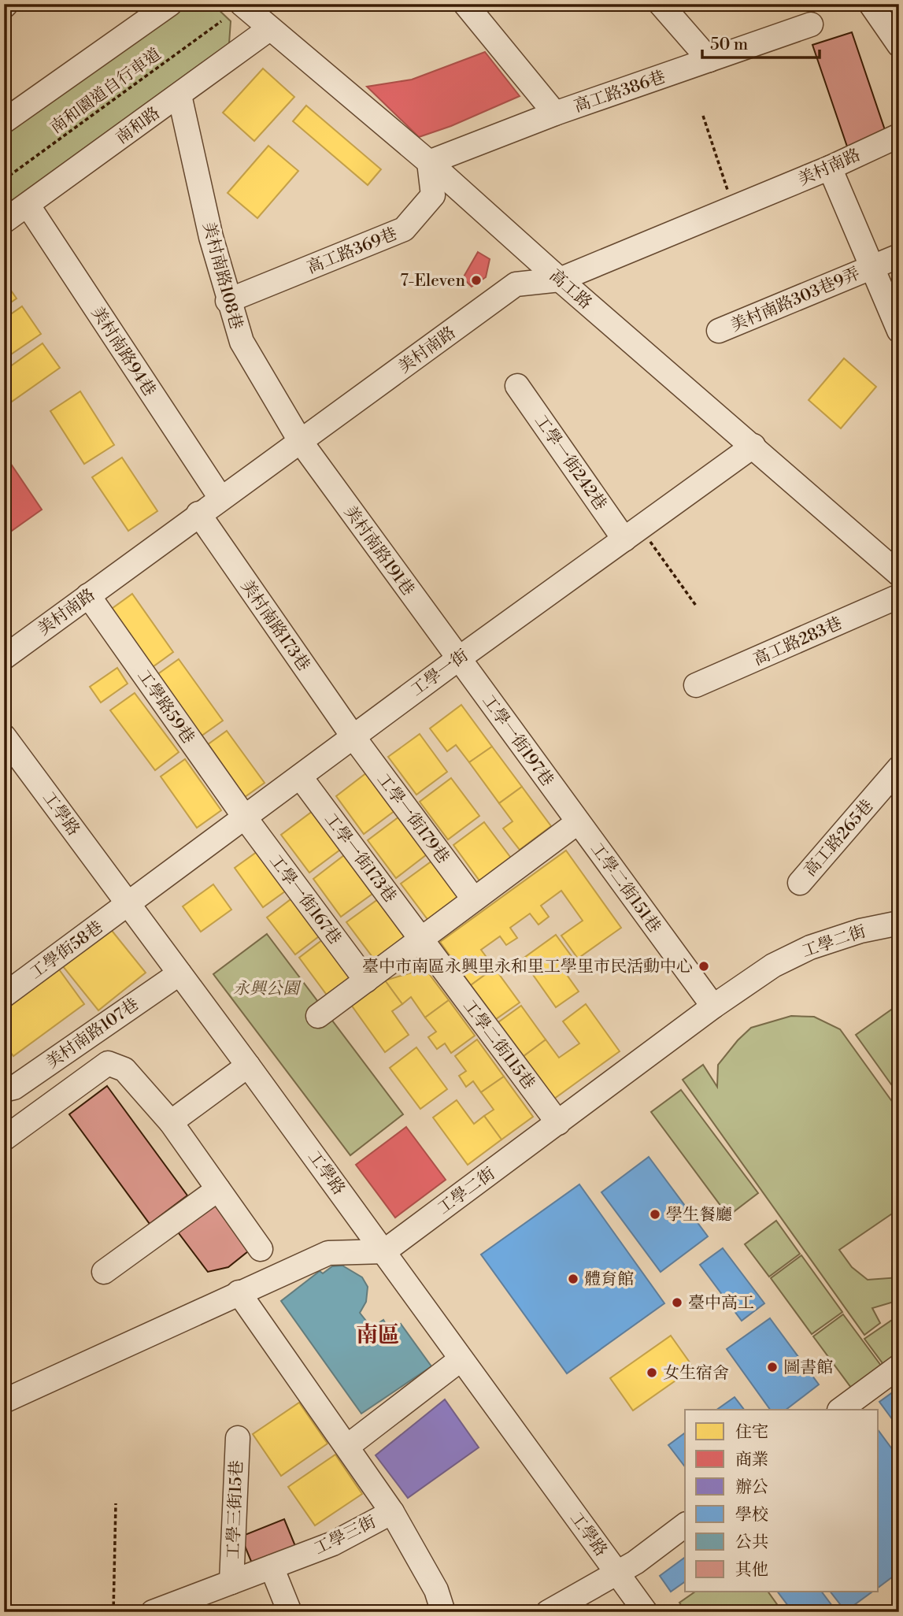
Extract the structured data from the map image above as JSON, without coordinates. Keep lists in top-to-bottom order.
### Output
{
  "streets": {
    "street": [
      "高工路386巷",
      "南和路",
      "美村南路",
      "高工路369巷",
      "美村南路108巷",
      "高工路",
      "美村南路303巷9弄",
      "美村南路94巷",
      "工學一街242巷",
      "美村南路191巷",
      "美村南路173巷",
      "高工路283巷",
      "工學一街",
      "工學路59巷",
      "工學一街197巷",
      "工學路",
      "工學一街179巷",
      "高工路265巷",
      "工學一街173巷",
      "工學二街151巷",
      "工學一街167巷",
      "工學二街",
      "工學街58巷",
      "美村南路107巷",
      "工學二街115巷",
      "工學三街15巷",
      "工學三街"
    ],
    "path": ["南和園道自行車道"]
  },
  "crossings": [
    ["高工路386巷", "高工路369巷"],
    ["高工路386巷", "高工路"],
    ["南和路", "美村南路108巷"],
    ["南和路", "高工路"],
    ["南和路", "美村南路94巷"],
    ["美村南路", "美村南路108巷"],
    ["美村南路", "高工路"],
    ["美村南路", "美村南路94巷"],
    ["美村南路", "美村南路191巷"],
    ["美村南路", "美村南路173巷"],
    ["美村南路", "工學路59巷"],
    ["高工路369巷", "美村南路108巷"],
    ["高工路369巷", "高工路"],
    ["美村南路108巷", "美村南路191巷"],
    ["高工路", "工學一街"],
    ["工學一街242巷", "工學一街"],
    ["美村南路191巷", "工學一街"],
    ["美村南路191巷", "工學一街197巷"],
    ["美村南路173巷", "工學一街"],
    ["美村南路173巷", "工學一街179巷"],
    ["工學一街", "工學路59巷"],
    ["工學一街", "工學一街197巷"],
    ["工學一街", "工學路"],
    ["工學一街", "工學一街179巷"],
    ["工學一街", "工學一街173巷"],
    ["工學一街", "工學一街167巷"],
    ["工學一街", "工學街58巷"],
    ["工學路59巷", "工學一街167巷"],
    ["工學一街197巷", "工學二街151巷"],
    ["工學路", "工學二街"],
    ["工學路", "工學街58巷"],
    ["工學路", "美村南路107巷"],
    ["工學一街173巷", "工學二街115巷"],
    ["工學二街151巷", "工學二街"],
    ["工學二街", "工學二街115巷"],
    ["工學三街15巷", "工學三街"]
  ],
  "districts": ["南區"],
  "parks": ["永興公園"],
  "places": [
    "7-Eleven",
    "臺中市南區永興里永和里工學里市民活動中心",
    "學生餐廳",
    "體育館",
    "臺中高工",
    "圖書館",
    "女生宿舍"
  ],
  "legend": [
    "住宅",
    "商業",
    "辦公",
    "學校",
    "公共",
    "其他"
  ],
  "scale_bar": "50 m"
}
